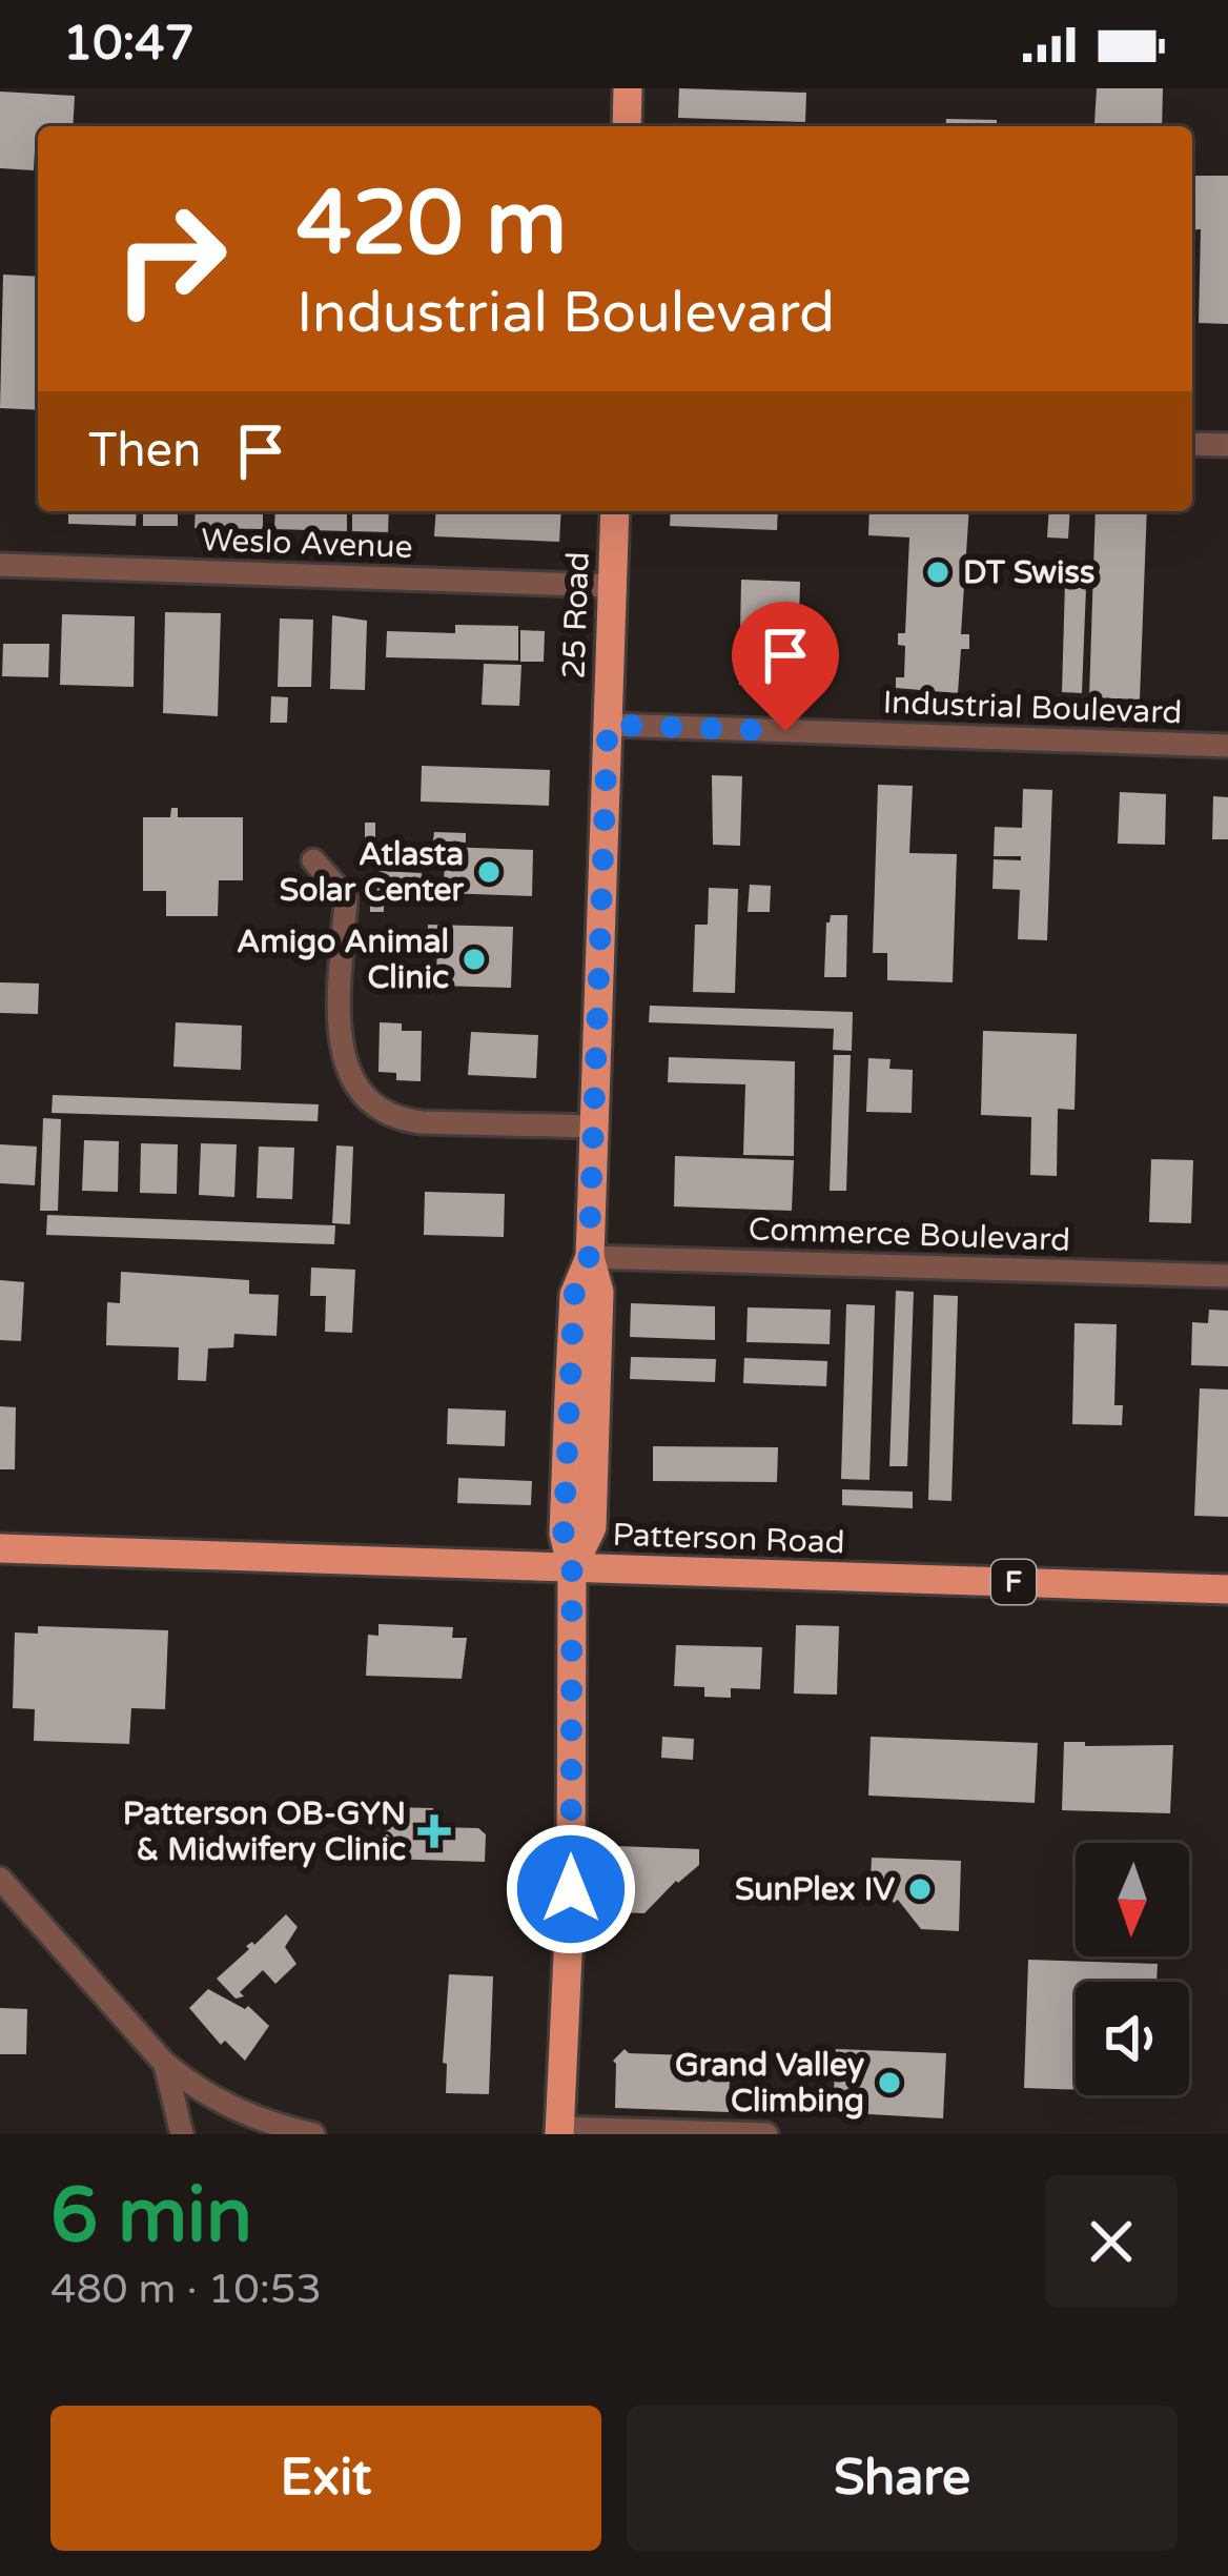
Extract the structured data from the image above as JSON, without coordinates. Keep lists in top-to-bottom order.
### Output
{
  "streets": {
    "main road": ["25 Road", "Patterson Road", "F"],
    "street": ["Weslo Avenue", "Industrial Boulevard", "Commerce Boulevard"]
  },
  "crossings": [
    ["Weslo Avenue", "25 Road"],
    ["25 Road", "Industrial Boulevard"],
    ["25 Road", "Commerce Boulevard"],
    ["25 Road", "Patterson Road"]
  ],
  "places": {
    "other": [
      "DT Swiss",
      "Atlasta Solar Center",
      "Amigo Animal Clinic",
      "SunPlex IV",
      "Grand Valley Climbing"
    ],
    "health": ["Patterson OB-GYN & Midwifery Clinic"]
  },
  "north": "bottom",
  "page": {
    "status": "10:47",
    "turn": ["420 m", "Industrial Boulevard"],
    "then": "Then",
    "heading": ["6 min", "480 m · 10:53"],
    "buttons": ["Exit", "Share"]
  }
}
